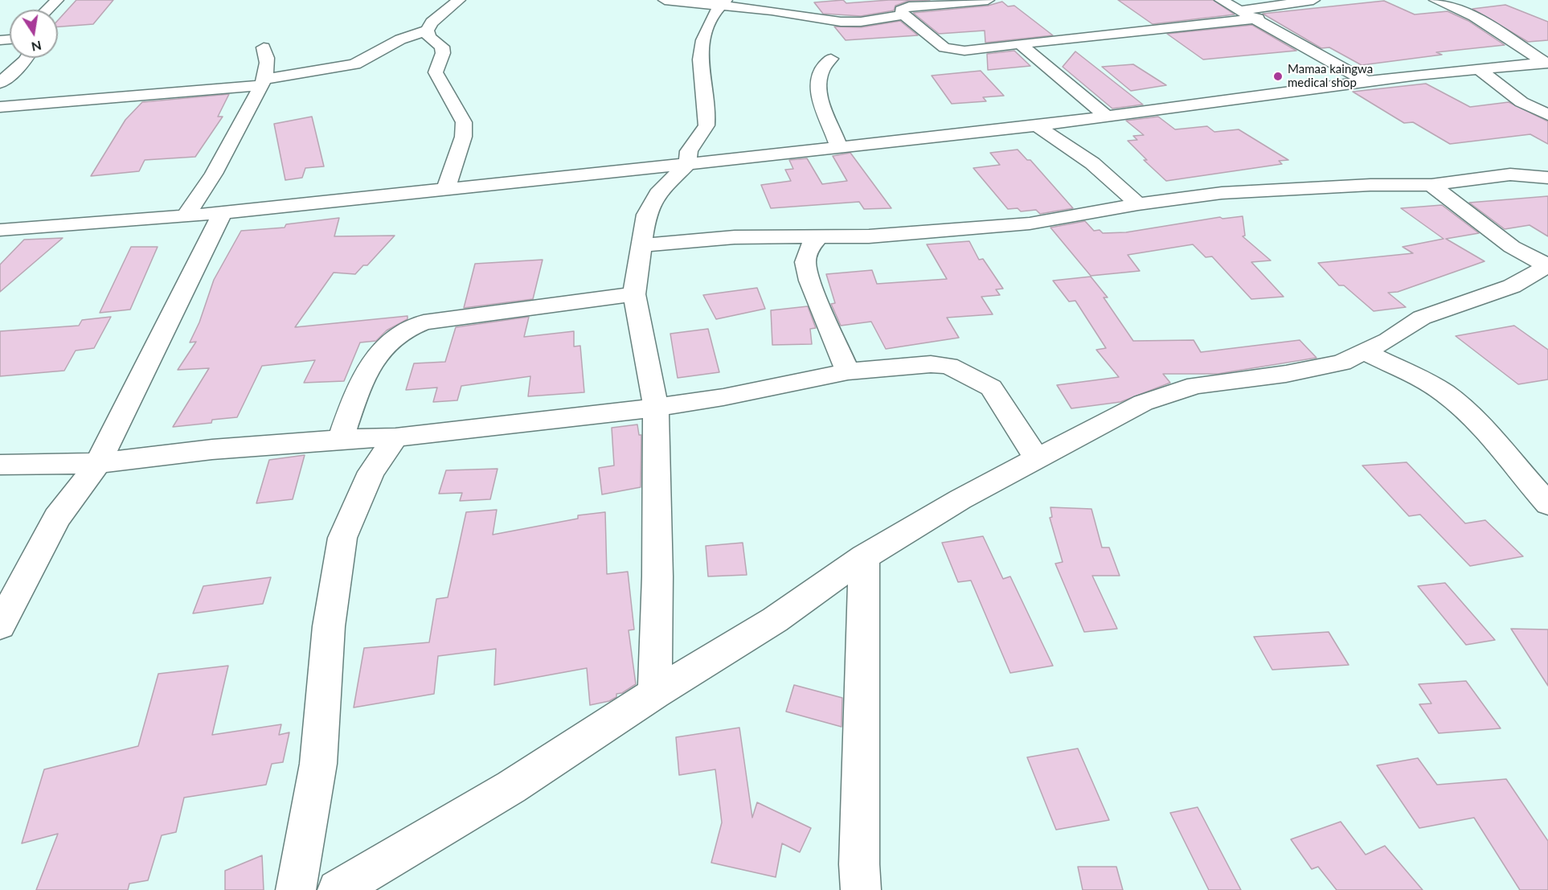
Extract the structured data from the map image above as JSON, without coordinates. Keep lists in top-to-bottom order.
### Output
{
  "places": ["Mamaa kaingwa medical shop"],
  "north": "bottom"
}
